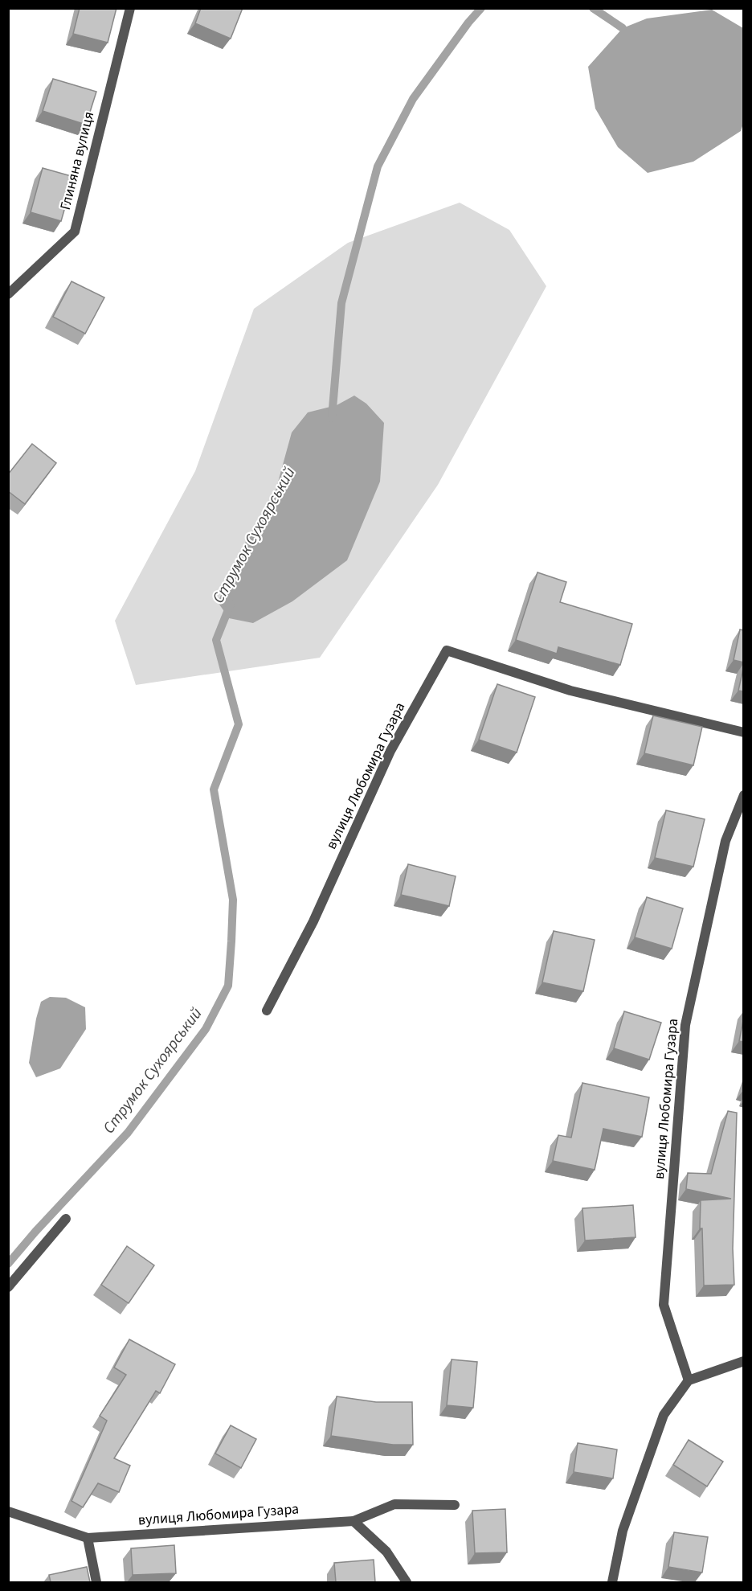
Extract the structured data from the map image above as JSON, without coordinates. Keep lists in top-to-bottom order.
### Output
{
  "streets": {
    "street": ["Глиняна вулиця", "вулиця Любомира Гузара"]
  },
  "water": ["Струмок Сухоярський"]
}
